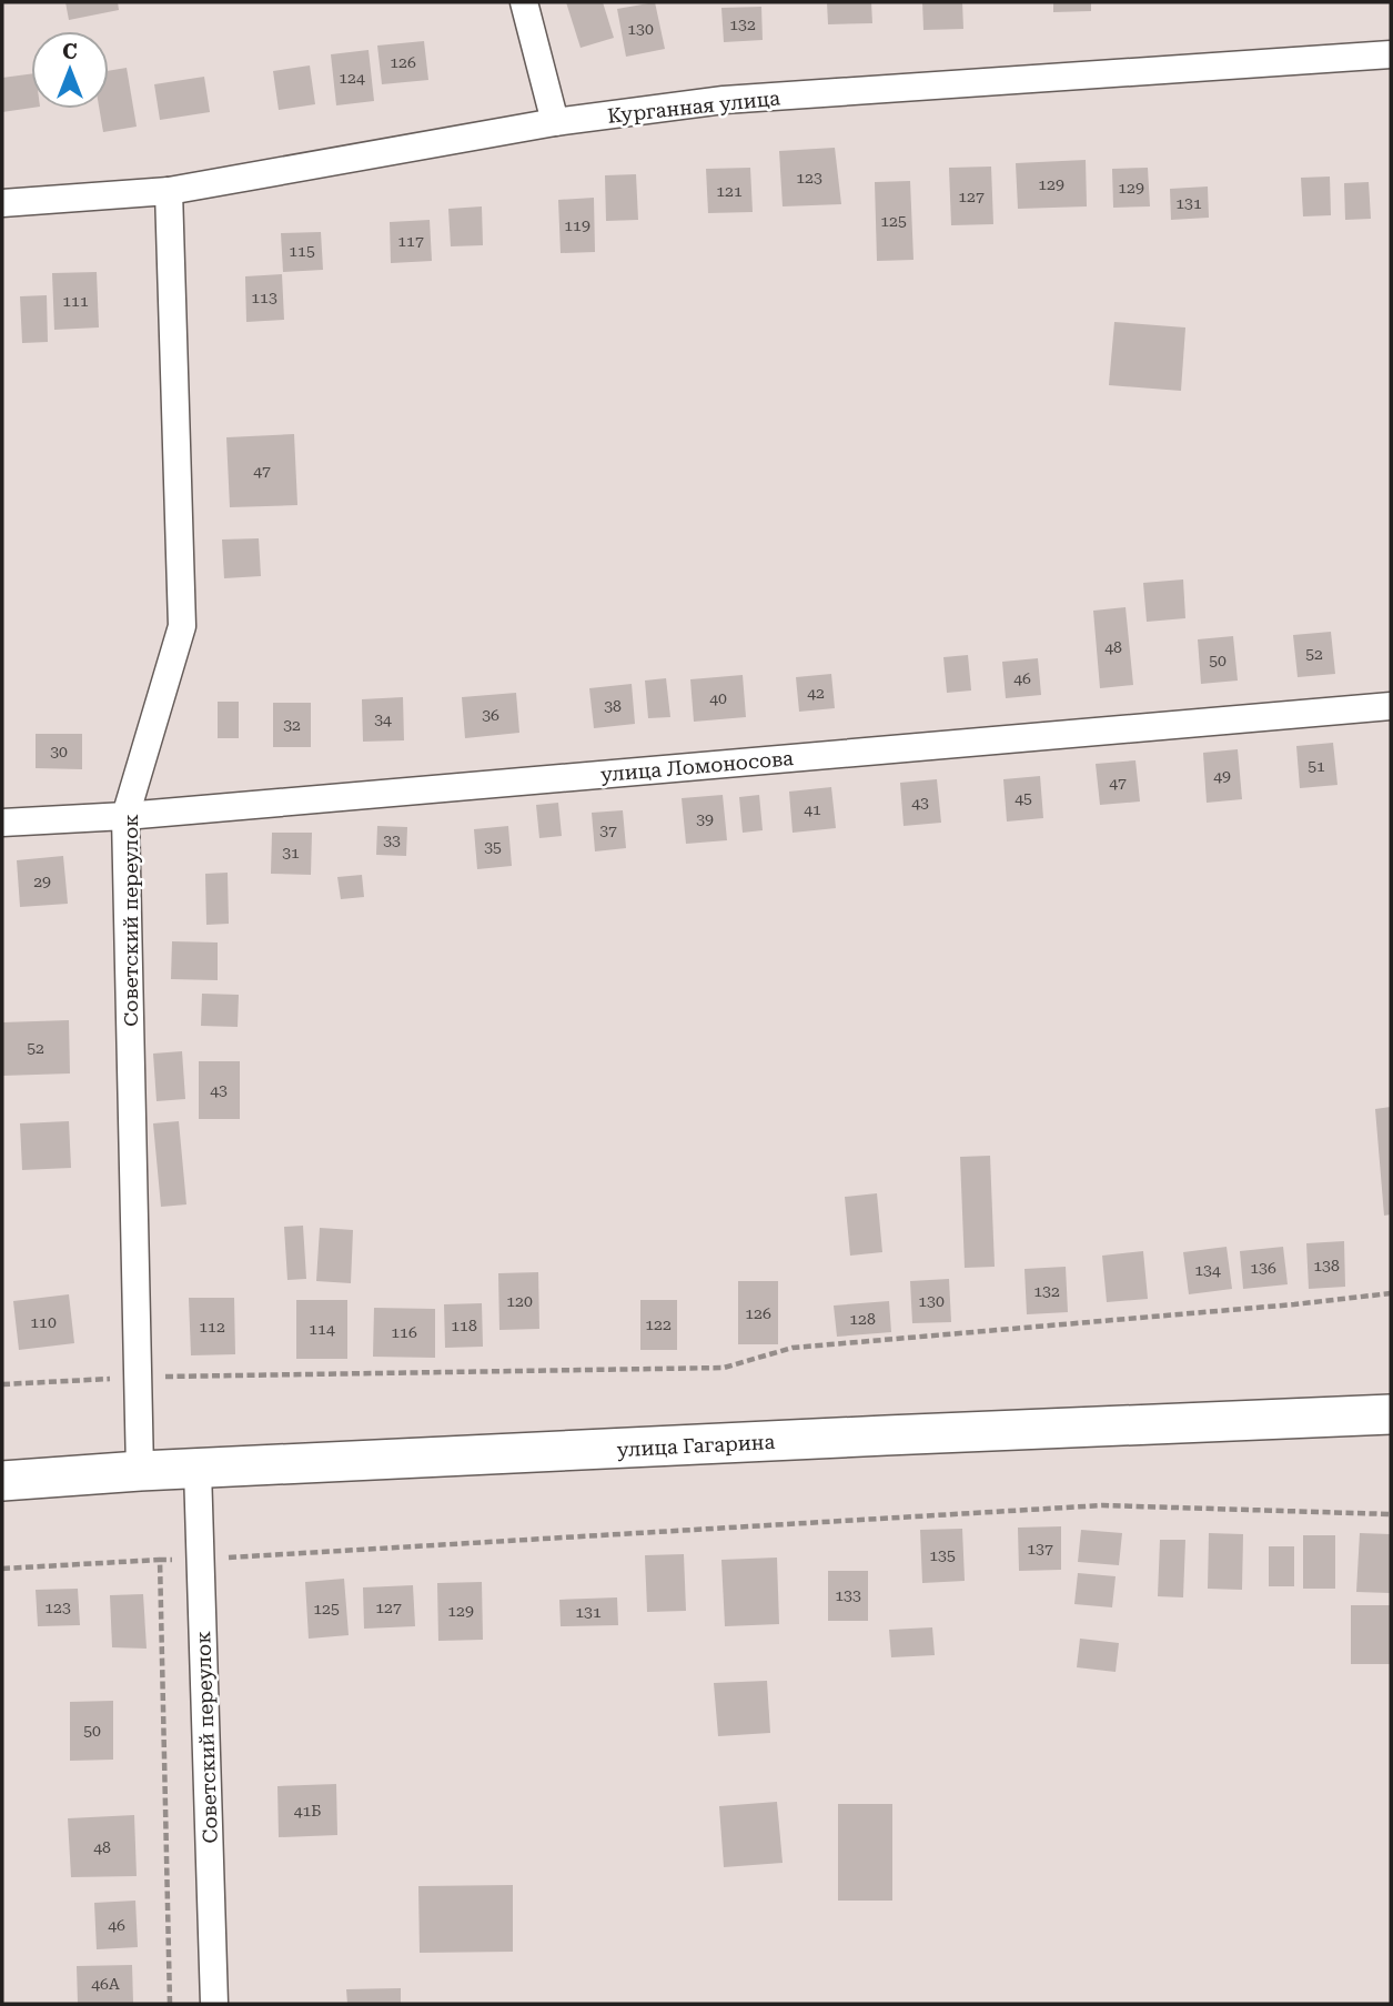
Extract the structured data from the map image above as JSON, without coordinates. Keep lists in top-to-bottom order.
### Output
{
  "streets": {
    "main road": ["улица Гагарина"],
    "street": ["Курганная улица", "улица Ломоносова", "Советский переулок"]
  },
  "crossings": [
    ["Курганная улица", "Советский переулок"],
    ["улица Ломоносова", "Советский переулок"],
    ["Советский переулок", "улица Гагарина"]
  ],
  "house_numbers": [
    "132",
    "130",
    "126",
    "124",
    "123",
    "129",
    "129",
    "121",
    "127",
    "131",
    "125",
    "119",
    "117",
    "115",
    "113",
    "111",
    "47",
    "48",
    "52",
    "50",
    "46",
    "42",
    "40",
    "38",
    "36",
    "34",
    "32",
    "30",
    "51",
    "49",
    "47",
    "45",
    "43",
    "41",
    "39",
    "37",
    "33",
    "35",
    "31",
    "29",
    "52",
    "43",
    "138",
    "136",
    "134",
    "132",
    "120",
    "130",
    "126",
    "128",
    "110",
    "122",
    "118",
    "112",
    "114",
    "116",
    "137",
    "135",
    "133",
    "123",
    "127",
    "125",
    "129",
    "131",
    "50",
    "41Б",
    "48",
    "46",
    "46А"
  ],
  "north": "top"
}
